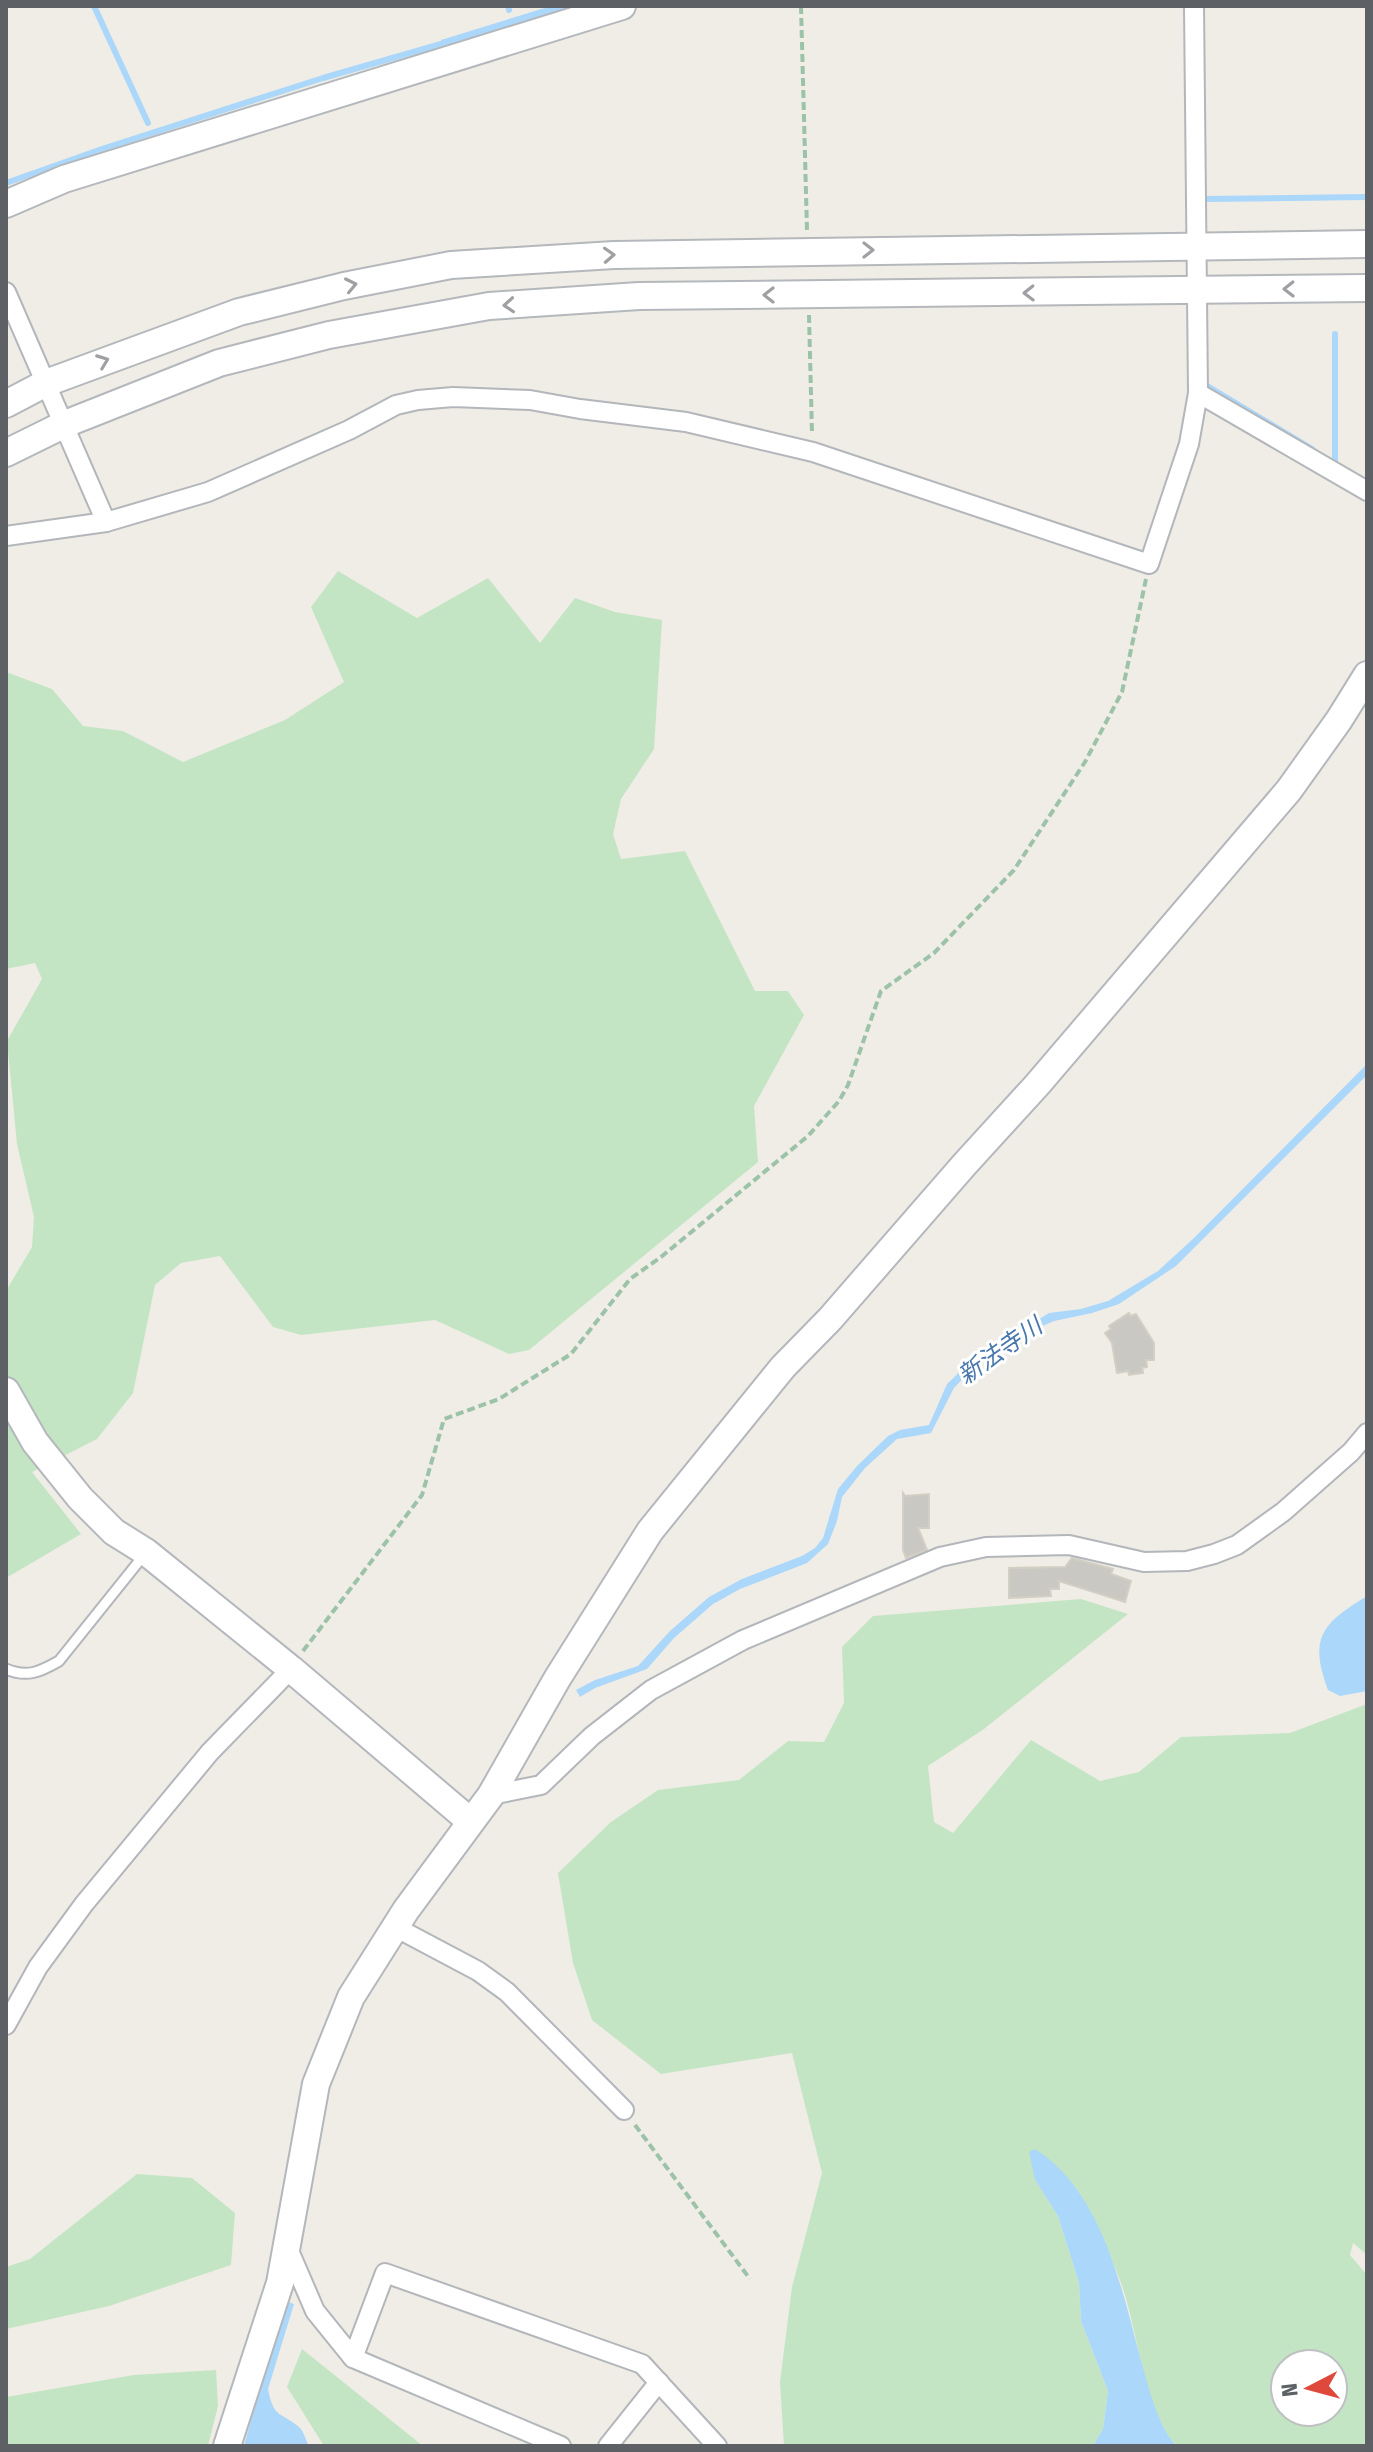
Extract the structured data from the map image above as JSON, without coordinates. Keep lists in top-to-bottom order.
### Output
{
  "water": ["新法寺川"],
  "north": "left"
}
